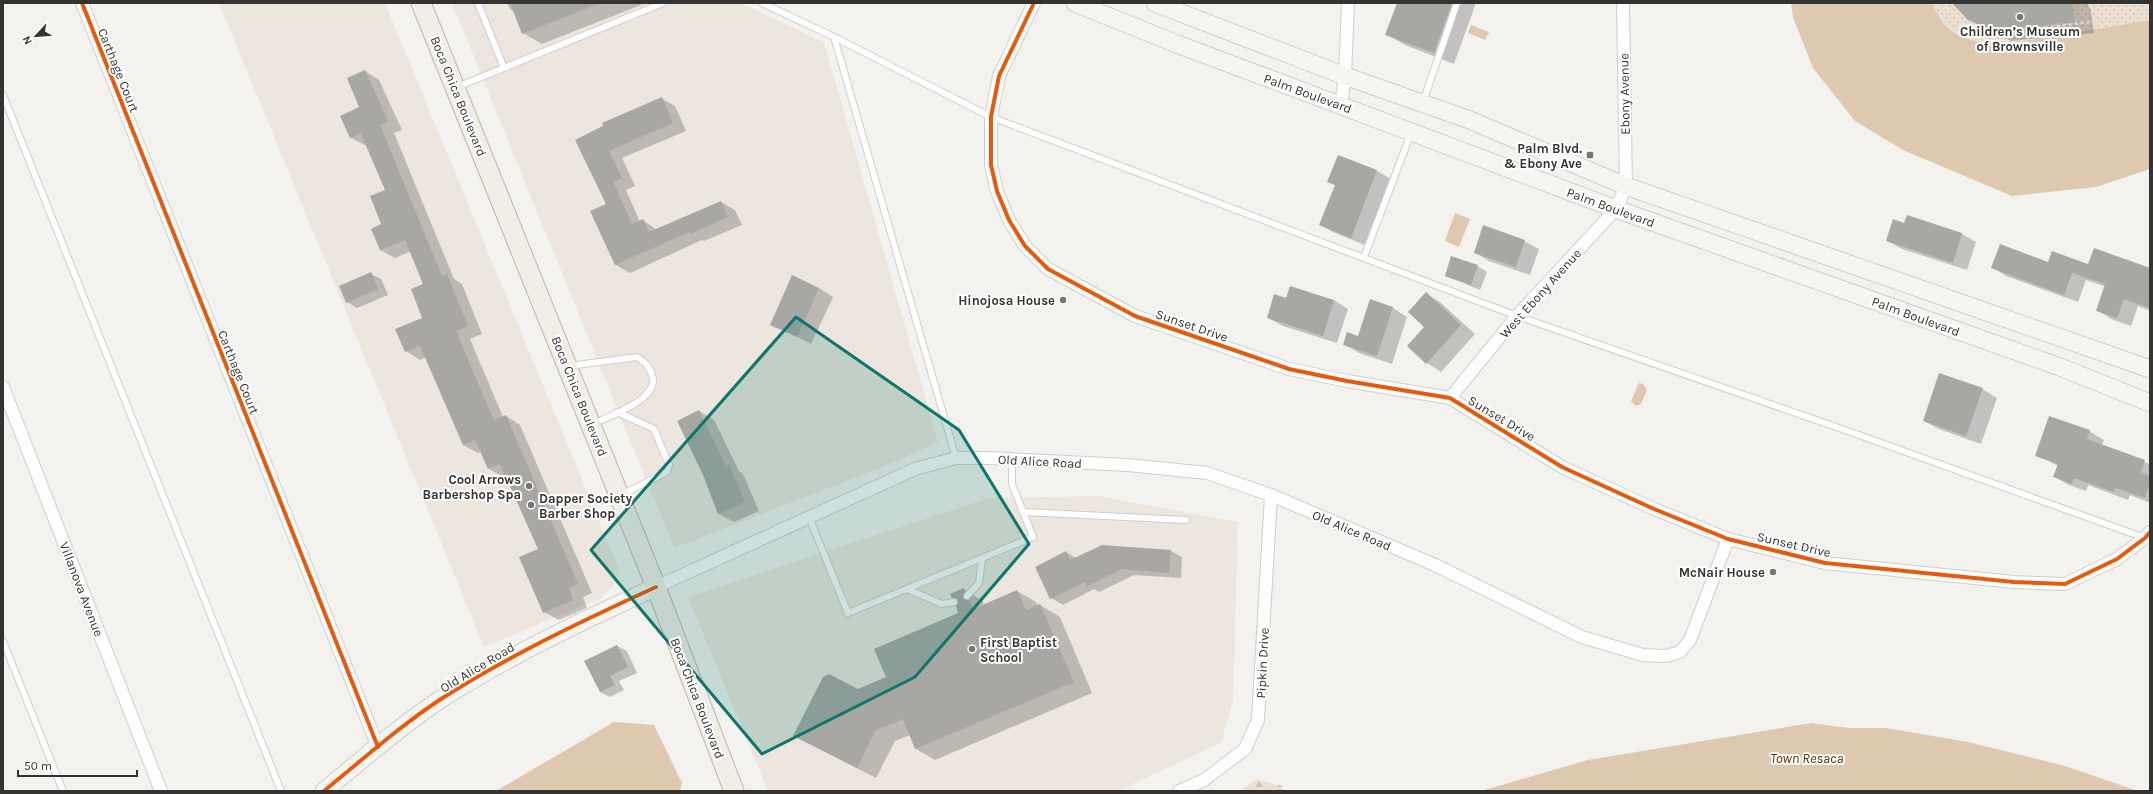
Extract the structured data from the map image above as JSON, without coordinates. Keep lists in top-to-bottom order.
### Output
{
  "streets": {
    "main road": ["Palm Boulevard", "Boca Chica Boulevard", "Old Alice Road"],
    "street": [
      "Carthage Court",
      "Ebony Avenue",
      "West Ebony Avenue",
      "Sunset Drive",
      "Villanova Avenue",
      "Pipkin Drive"
    ]
  },
  "crossings": [
    ["Carthage Court", "Old Alice Road"],
    ["Palm Boulevard", "Ebony Avenue"],
    ["Palm Boulevard", "West Ebony Avenue"],
    ["Ebony Avenue", "West Ebony Avenue"],
    ["Boca Chica Boulevard", "Old Alice Road"],
    ["West Ebony Avenue", "Sunset Drive"],
    ["Sunset Drive", "Old Alice Road"],
    ["Old Alice Road", "Pipkin Drive"]
  ],
  "water": ["Town Resaca"],
  "places": {
    "other": [
      "Children’s Museum of Brownsville",
      "Hinojosa House",
      "Cool Arrows Barbershop Spa",
      "Dapper Society Barber Shop",
      "McNair House",
      "First Baptist School"
    ],
    "transit": ["Palm Blvd. & Ebony Ave"]
  },
  "scale_bar": "50 m",
  "north": "bottom left"
}
